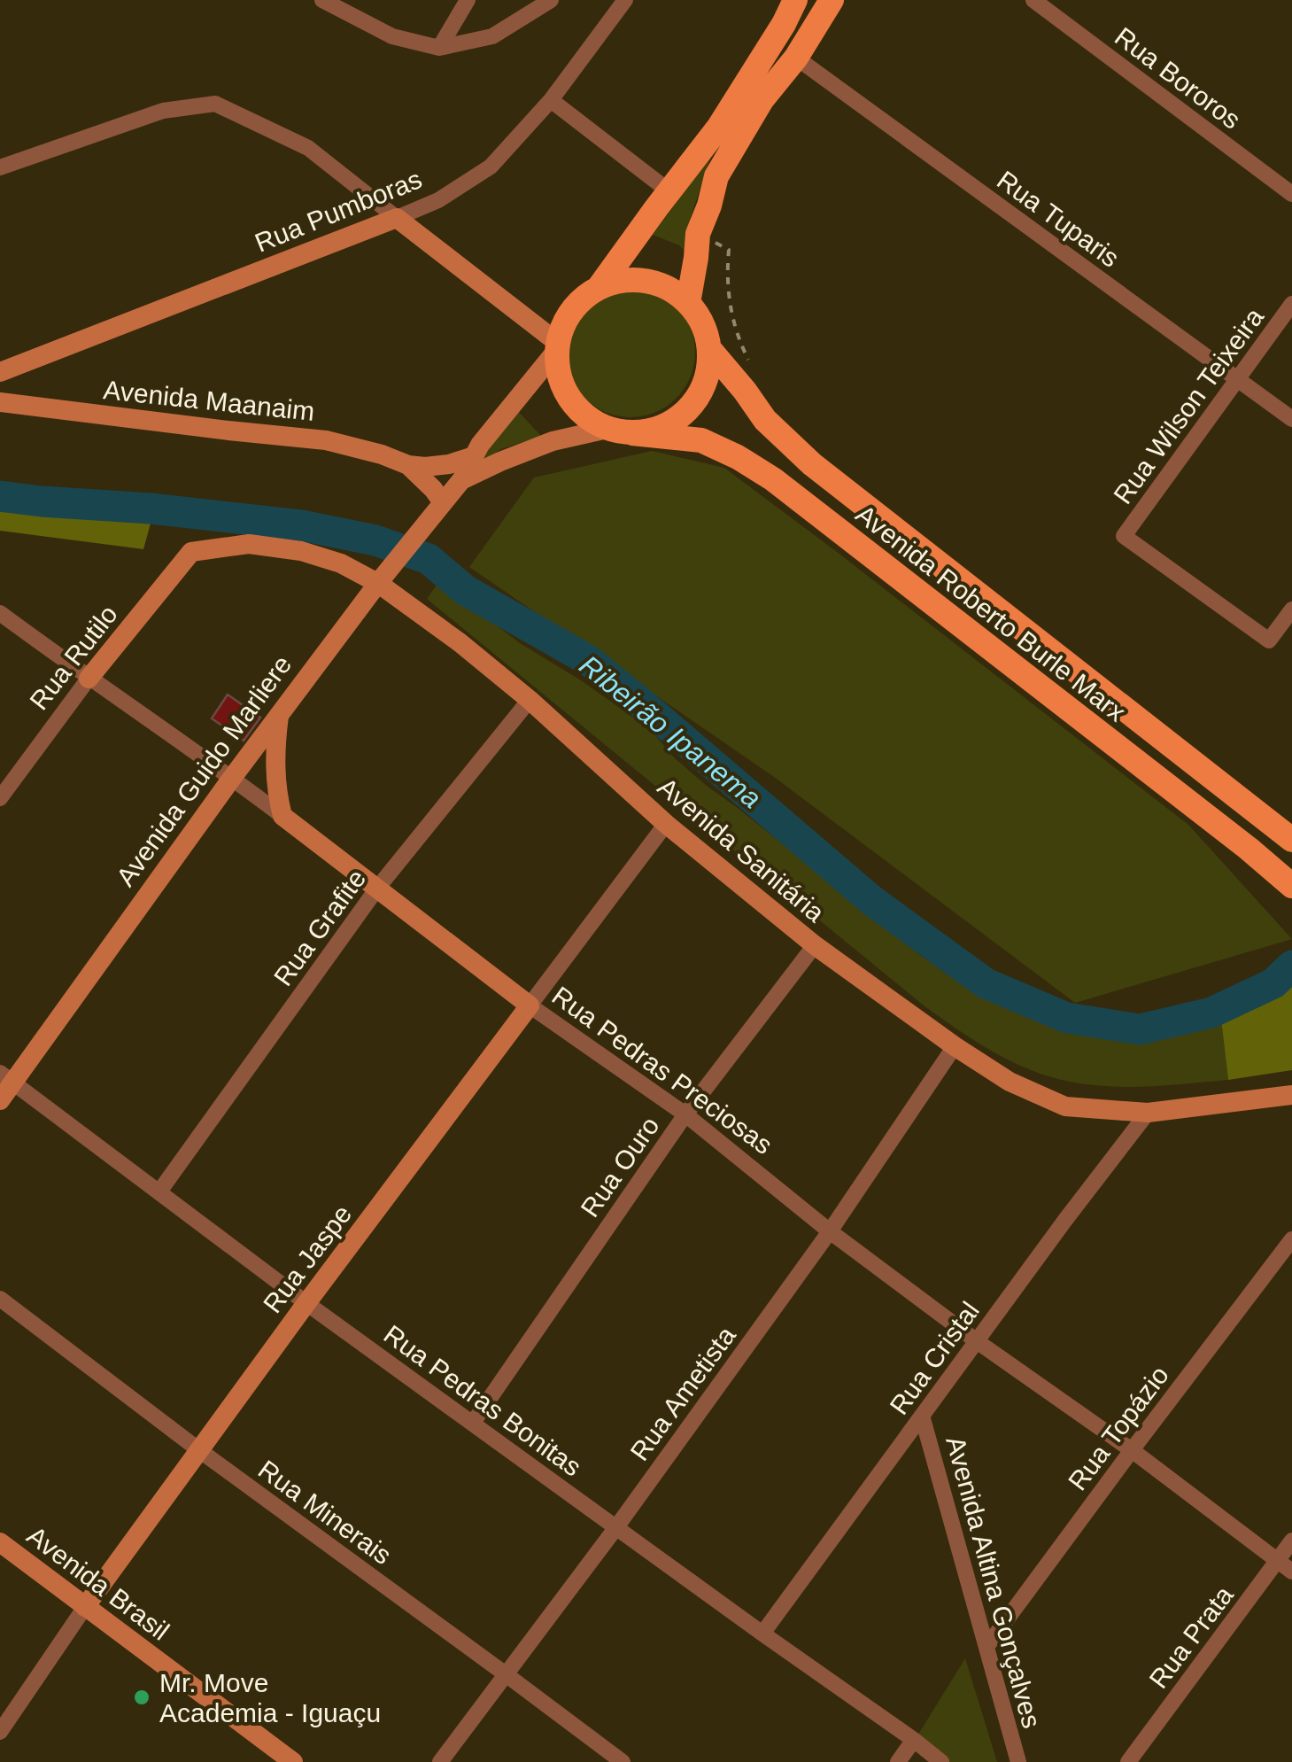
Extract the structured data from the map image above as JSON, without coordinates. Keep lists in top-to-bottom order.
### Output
{
  "streets": {
    "main road": [
      "Rua Pumboras",
      "Avenida Maanaim",
      "Avenida Roberto Burle Marx",
      "Rua Rutilo",
      "Avenida Guido Marliere",
      "Avenida Sanitária",
      "Rua Pedras Preciosas",
      "Rua Jaspe",
      "Avenida Brasil"
    ],
    "street": [
      "Rua Bororos",
      "Rua Tuparis",
      "Rua Wilson Teixeira",
      "Rua Grafite",
      "Rua Ouro",
      "Rua Cristal",
      "Rua Ametista",
      "Rua Pedras Bonitas",
      "Rua Topázio",
      "Rua Minerais",
      "Avenida Altina Gonçalves",
      "Rua Prata"
    ]
  },
  "crossings": [
    ["Rua Tuparis", "Rua Wilson Teixeira"],
    ["Avenida Maanaim", "Avenida Guido Marliere"],
    ["Avenida Roberto Burle Marx", "Avenida Guido Marliere"],
    ["Rua Rutilo", "Avenida Sanitária"],
    ["Rua Rutilo", "Rua Pedras Preciosas"],
    ["Avenida Guido Marliere", "Rua Pedras Preciosas"],
    ["Avenida Guido Marliere", "Rua Pedras Bonitas"],
    ["Avenida Sanitária", "Rua Grafite"],
    ["Avenida Sanitária", "Rua Ouro"],
    ["Avenida Sanitária", "Rua Jaspe"],
    ["Avenida Sanitária", "Rua Cristal"],
    ["Avenida Sanitária", "Rua Ametista"],
    ["Rua Grafite", "Rua Pedras Preciosas"],
    ["Rua Grafite", "Rua Pedras Bonitas"],
    ["Rua Pedras Preciosas", "Rua Ouro"],
    ["Rua Pedras Preciosas", "Rua Jaspe"],
    ["Rua Pedras Preciosas", "Rua Cristal"],
    ["Rua Pedras Preciosas", "Rua Ametista"],
    ["Rua Pedras Preciosas", "Rua Topázio"],
    ["Rua Pedras Preciosas", "Rua Prata"],
    ["Rua Ouro", "Rua Pedras Bonitas"],
    ["Rua Jaspe", "Rua Pedras Bonitas"],
    ["Rua Jaspe", "Rua Minerais"],
    ["Rua Jaspe", "Avenida Brasil"],
    ["Rua Cristal", "Rua Pedras Bonitas"],
    ["Rua Cristal", "Avenida Altina Gonçalves"],
    ["Rua Ametista", "Rua Pedras Bonitas"],
    ["Rua Ametista", "Rua Minerais"],
    ["Rua Topázio", "Avenida Altina Gonçalves"]
  ],
  "water": ["Ribeirão Ipanema"],
  "places": ["Mr. Move Academia - Iguaçu"]
}
